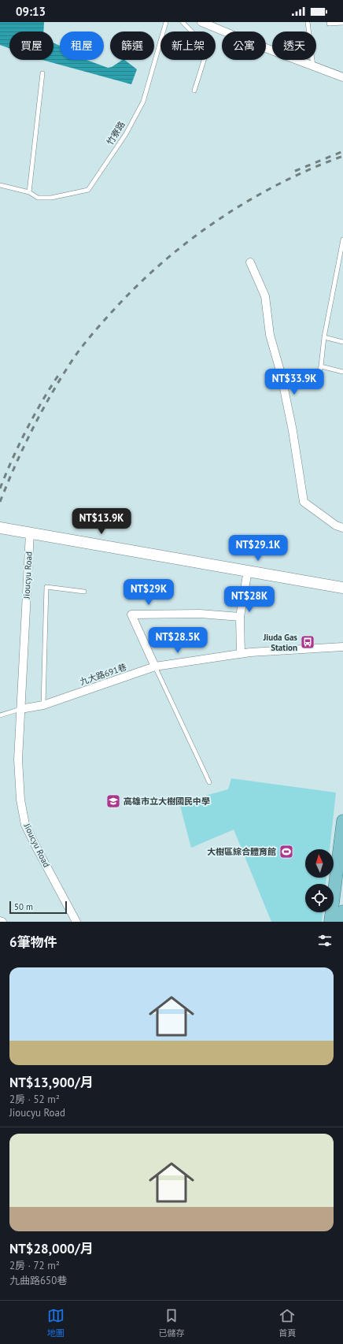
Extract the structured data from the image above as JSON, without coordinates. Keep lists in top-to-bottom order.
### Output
{
  "streets": {
    "street": ["Jioucyu Road", "九大路691巷"],
    "lane": ["竹寮路"]
  },
  "crossings": [
    ["Jioucyu Road", "九大路691巷"]
  ],
  "places": {
    "bus stop": ["Jiuda Gas Station"],
    "school or university": ["高雄市立大樹國民中學"],
    "sports": ["大樹區綜合體育館"]
  },
  "scale_bar": "50 m",
  "north": "top",
  "page": {
    "status": "09:13",
    "chip": [
      "買屋",
      "租屋",
      "篩選",
      "新上架",
      "公寓",
      "透天"
    ],
    "price": [
      "NT$33.9K",
      "NT$13.9K",
      "NT$29.1K",
      "NT$29K",
      "NT$28K",
      "NT$28.5K"
    ],
    "scale": "50 m",
    "heading": "6筆物件",
    "list": [
      {
        "name": "NT$13,900/月",
        "note": "2房 · 52 m² · Jioucyu Road"
      },
      {
        "name": "NT$28,000/月",
        "note": "2房 · 72 m² · 九曲路650巷"
      }
    ],
    "tabs": ["地圖", "已儲存", "首頁"]
  }
}
